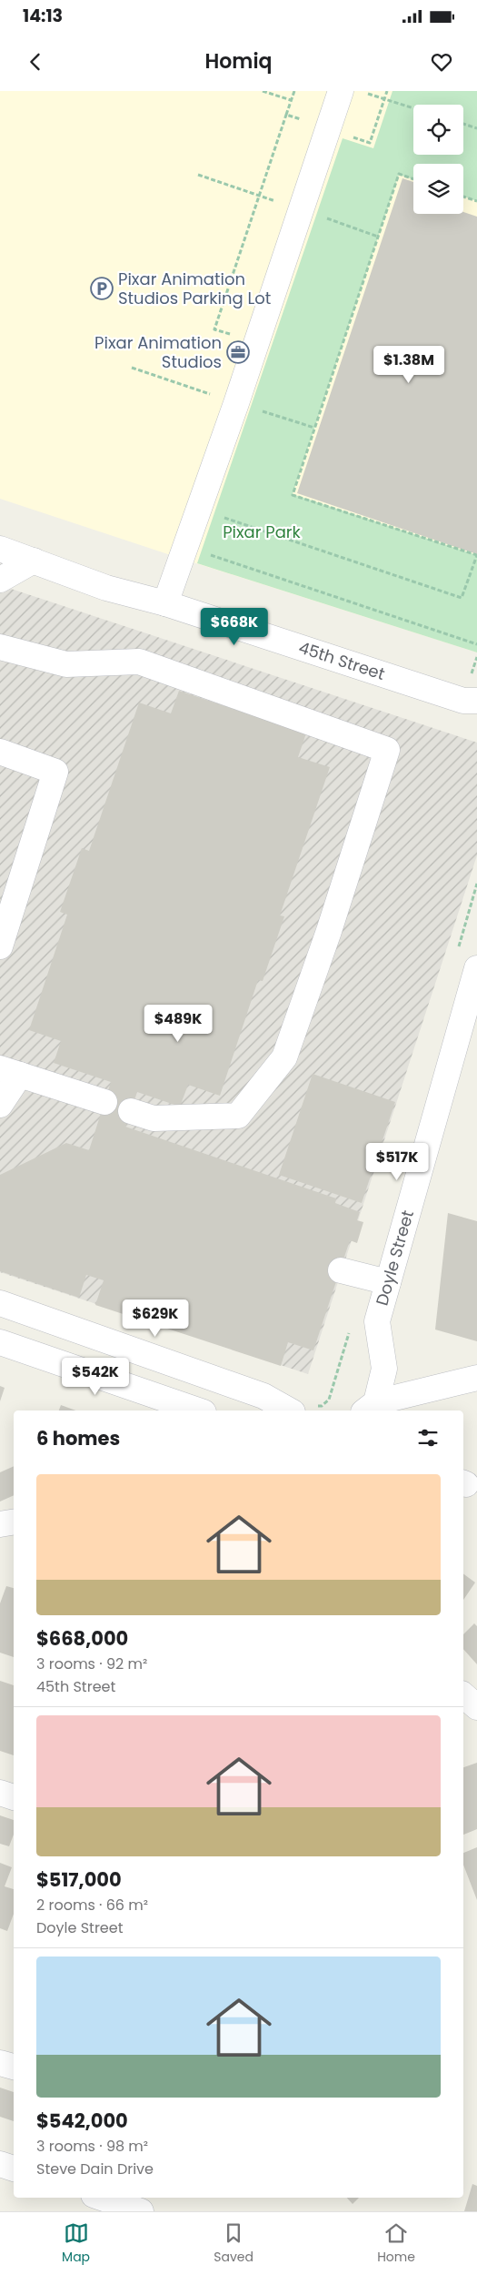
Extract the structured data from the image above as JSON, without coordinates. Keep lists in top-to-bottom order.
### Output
{
  "streets": {
    "street": ["45th Street", "Doyle Street"]
  },
  "parks": ["Pixar Park"],
  "places": {
    "parking": ["Pixar Animation Studios Parking Lot"],
    "office": ["Pixar Animation Studios"]
  },
  "page": {
    "status": "14:13",
    "header": "Homiq",
    "price": [
      "$1.38M",
      "$668K",
      "$489K",
      "$517K",
      "$629K",
      "$542K"
    ],
    "heading": "6 homes",
    "list": [
      {
        "name": "$668,000",
        "note": "3 rooms · 92 m² · 45th Street"
      },
      {
        "name": "$517,000",
        "note": "2 rooms · 66 m² · Doyle Street"
      },
      {
        "name": "$542,000",
        "note": "3 rooms · 98 m² · Steve Dain Drive"
      }
    ],
    "tabs": ["Map", "Saved", "Home"]
  }
}
